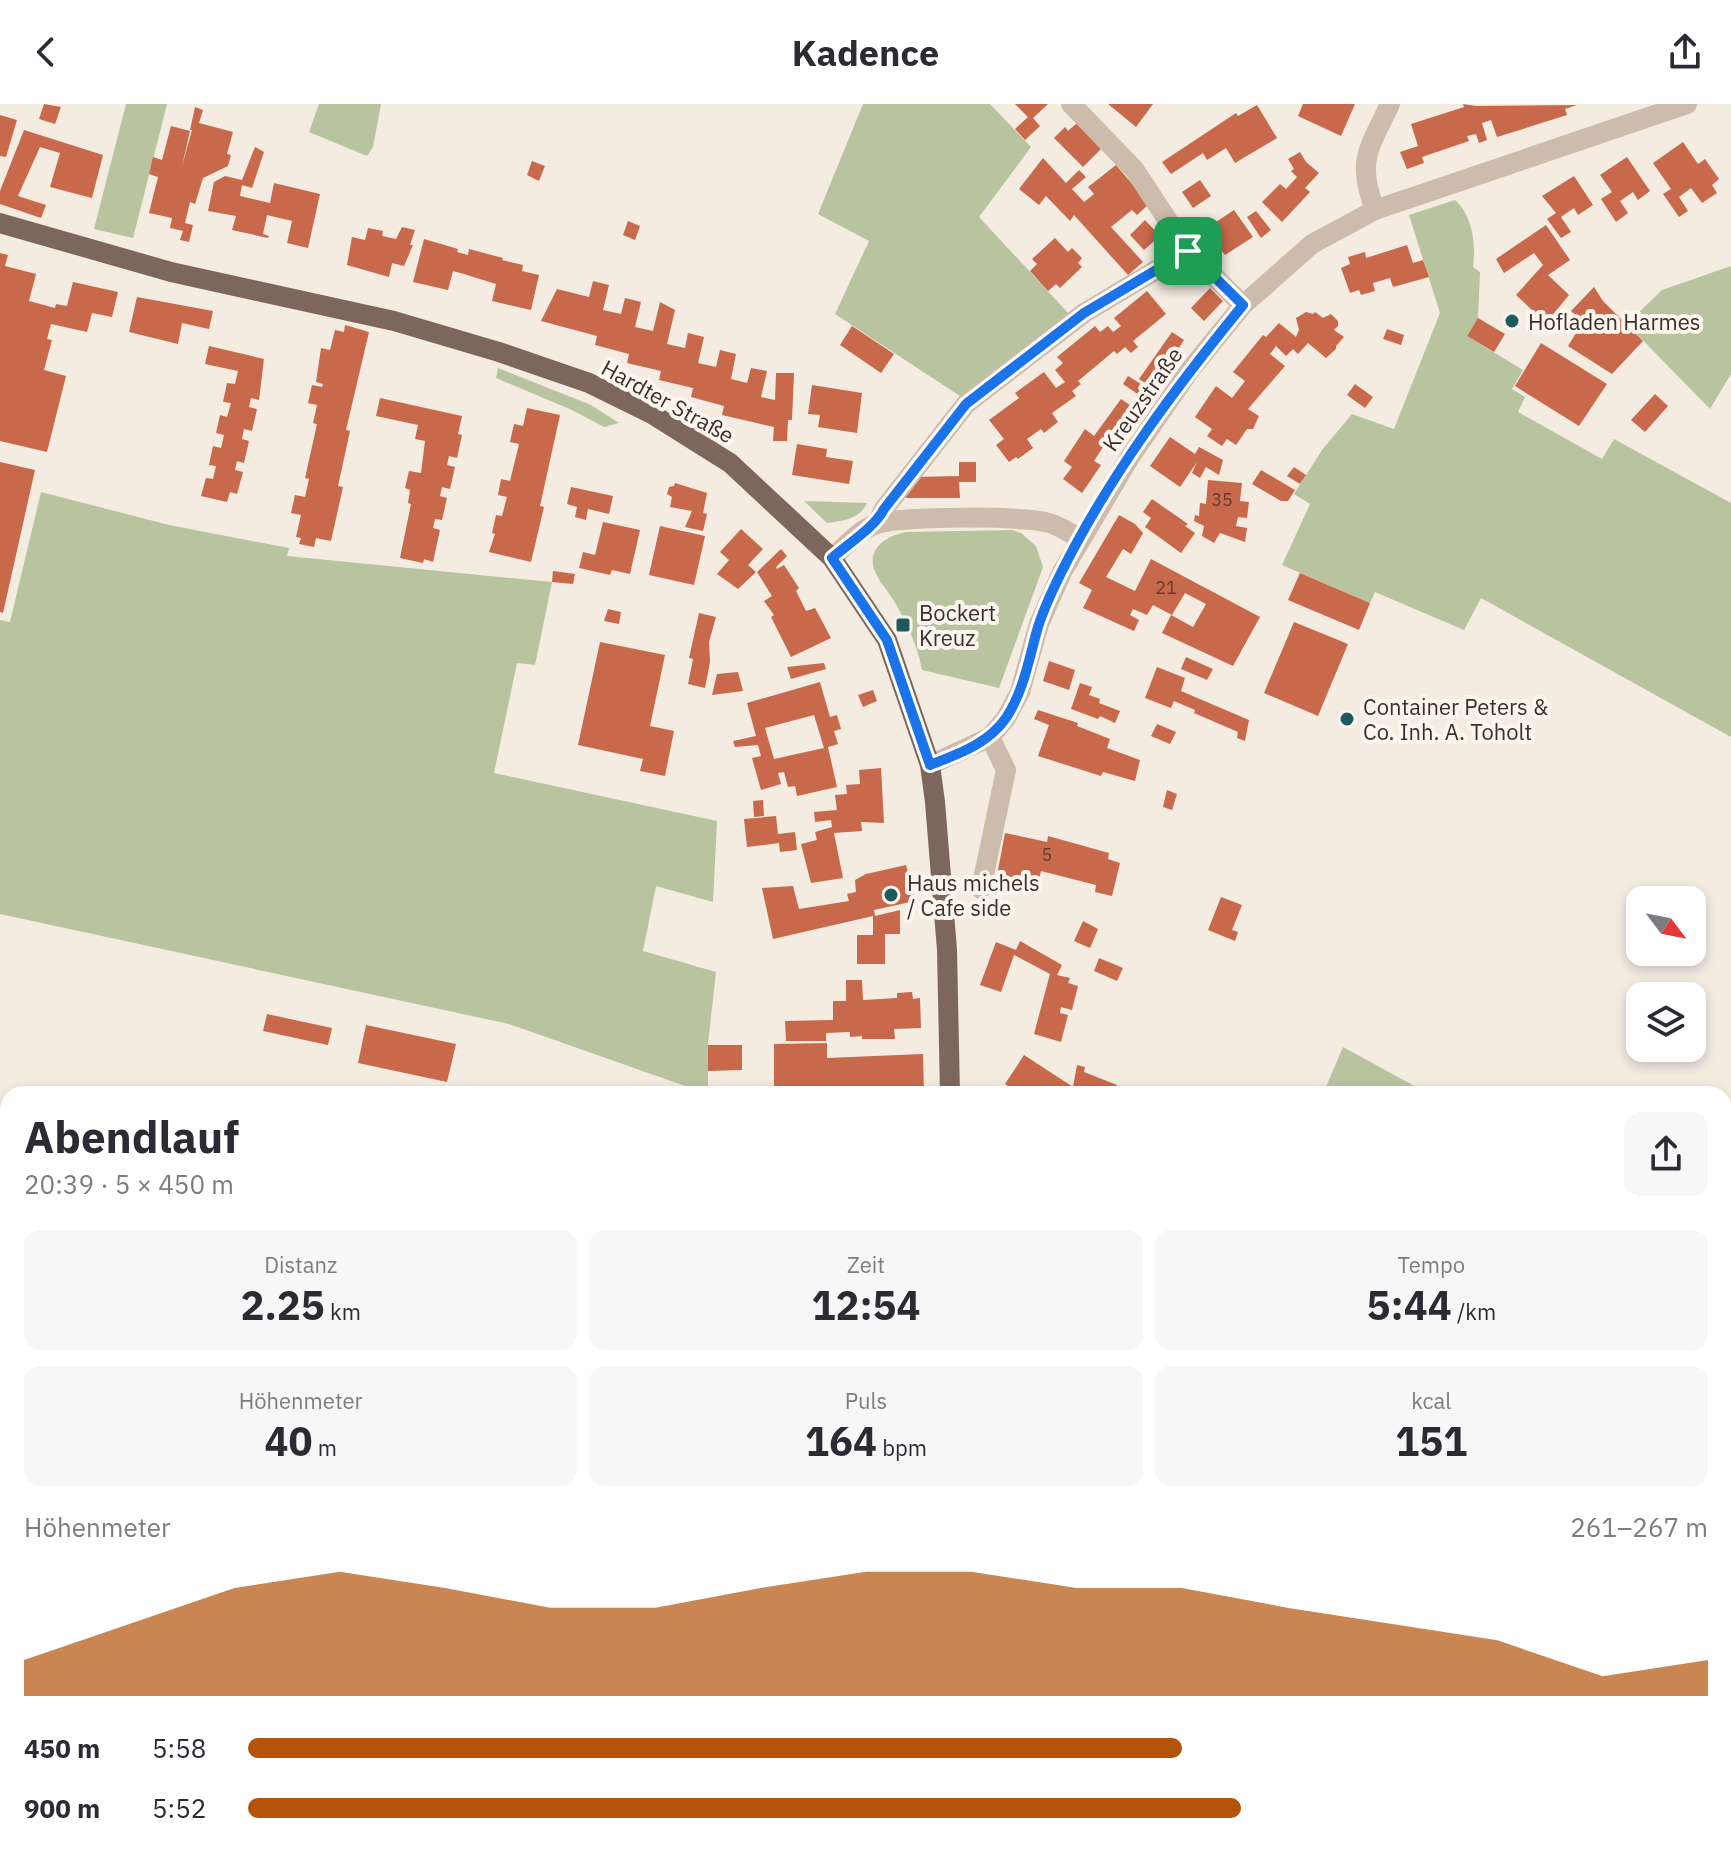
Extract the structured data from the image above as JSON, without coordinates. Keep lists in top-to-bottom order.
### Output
{
  "streets": {
    "main road": ["Hardter Straße"],
    "street": ["Kreuzstraße"]
  },
  "crossings": [
    ["Kreuzstraße", "Hardter Straße"]
  ],
  "places": {
    "other": ["Hofladen Harmes", "Container Peters & Co. Inh. A. Toholt", "Haus michels / Cafe side"],
    "transit": ["Bockert Kreuz"]
  },
  "house_numbers": ["35", "21", "5"],
  "north": "bottom right",
  "page": {
    "header": "Kadence",
    "heading": ["Abendlauf", "20:39 · 5 × 450 m"],
    "stats": [
      ["Distanz", "2.25 km"],
      ["Zeit", "12:54"],
      ["Tempo", "5:44 /km"],
      ["Höhenmeter", "40 m"],
      ["Puls", "164 bpm"],
      ["kcal", "151"]
    ],
    "chart": ["Höhenmeter", "261–267 m"],
    "list": [
      {
        "name": "450 m",
        "note": "5:58"
      },
      {
        "name": "900 m",
        "note": "5:52"
      }
    ]
  }
}
